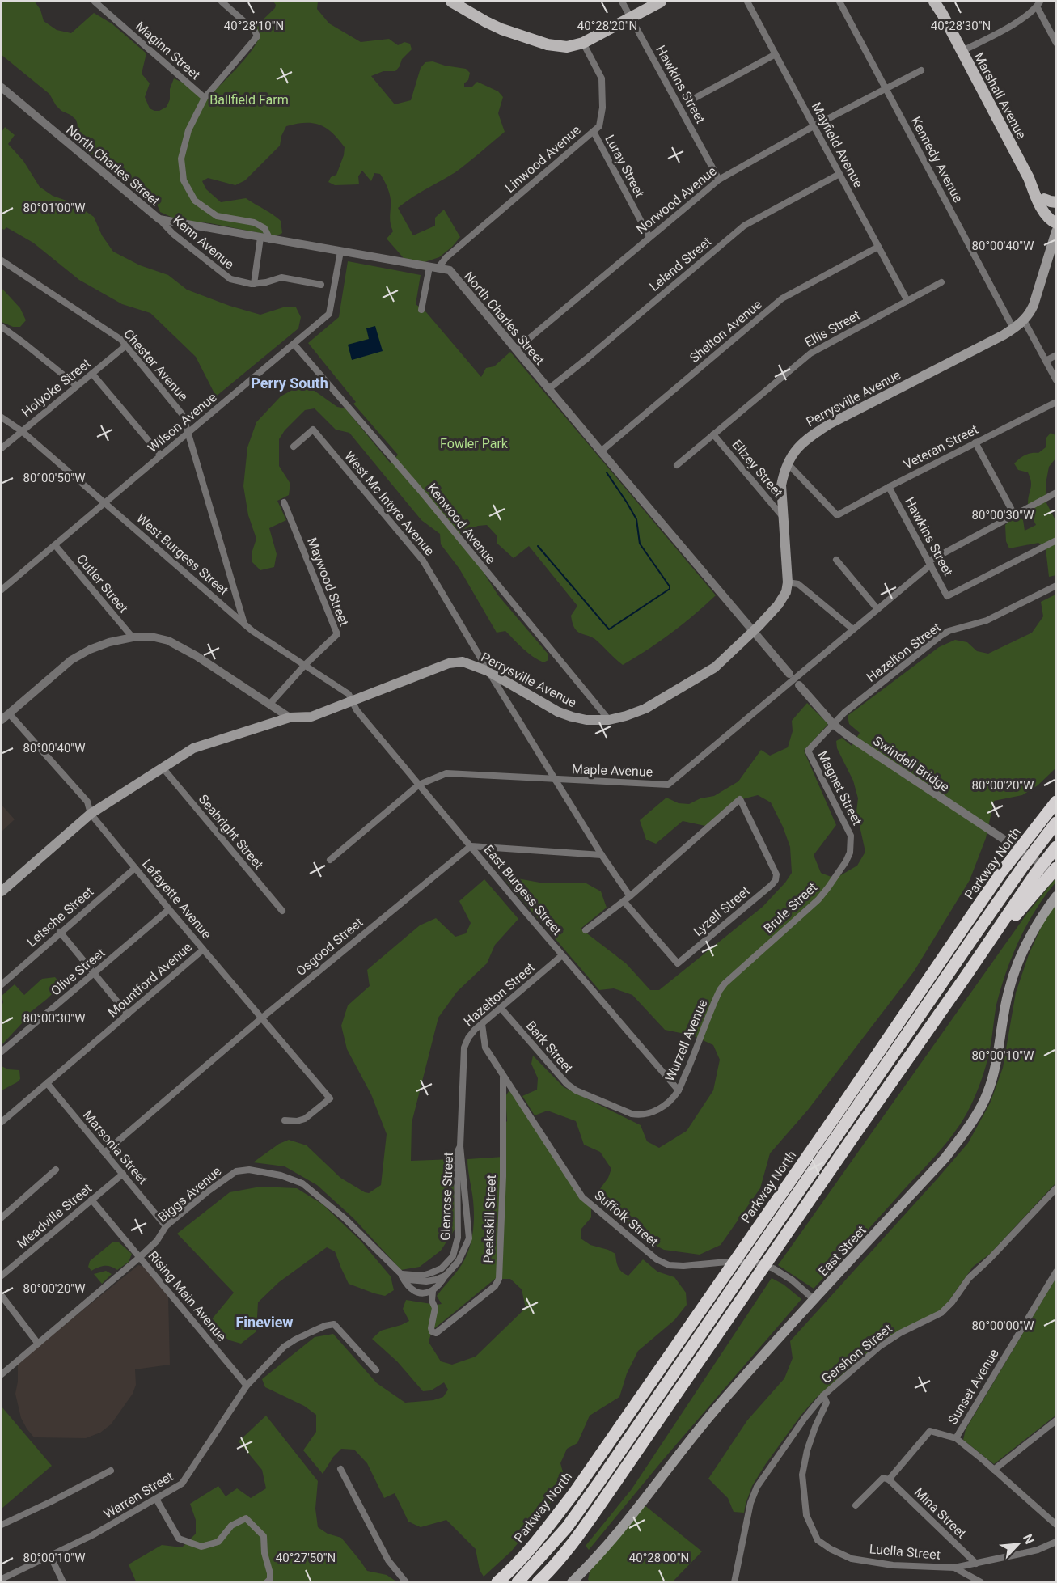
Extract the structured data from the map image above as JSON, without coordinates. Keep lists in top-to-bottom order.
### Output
{
  "streets": {
    "highway": ["Parkway North"],
    "main road": ["Marshall Avenue", "Perrysville Avenue", "East Street"],
    "street": [
      "Maginn Street",
      "Hawkins Street",
      "Mayfield Avenue",
      "Linwood Avenue",
      "Kennedy Avenue",
      "North Charles Street",
      "Luray Street",
      "Norwood Avenue",
      "Kenn Avenue",
      "Leland Street",
      "Ellis Street",
      "Shelton Avenue",
      "Chester Avenue",
      "Holyoke Street",
      "Wilson Avenue",
      "Veteran Street",
      "Ellzey Street",
      "West Mc Intyre Avenue",
      "Kenwood Avenue",
      "West Burgess Street",
      "Maywood Street",
      "Cutler Street",
      "Hazelton Street",
      "Swindell Bridge",
      "Maple Avenue",
      "Magnet Street",
      "Seabright Street",
      "East Burgess Street",
      "Lafayette Avenue",
      "Brule Street",
      "Lyzell Street",
      "Letsche Street",
      "Osgood Street",
      "Olive Street",
      "Mountford Avenue",
      "Wurzell Avenue",
      "Bark Street",
      "Marsonia Street",
      "Biggs Avenue",
      "Glenrose Street",
      "Meadville Street",
      "Suffolk Street",
      "Peekskill Street",
      "Rising Main Avenue",
      "Gershon Street",
      "Sunset Avenue",
      "Warren Street",
      "Mina Street",
      "Luella Street"
    ]
  },
  "crossings": [
    ["Hawkins Street", "Norwood Avenue"],
    ["Hawkins Street", "Veteran Street"],
    ["Hawkins Street", "Maple Avenue"],
    ["Mayfield Avenue", "Norwood Avenue"],
    ["Mayfield Avenue", "Leland Street"],
    ["Mayfield Avenue", "Ellis Street"],
    ["Mayfield Avenue", "Shelton Avenue"],
    ["Linwood Avenue", "North Charles Street"],
    ["Linwood Avenue", "Luray Street"],
    ["Kennedy Avenue", "Norwood Avenue"],
    ["Kennedy Avenue", "Perrysville Avenue"],
    ["North Charles Street", "Norwood Avenue"],
    ["North Charles Street", "Kenn Avenue"],
    ["North Charles Street", "Leland Street"],
    ["North Charles Street", "Shelton Avenue"],
    ["North Charles Street", "Perrysville Avenue"],
    ["North Charles Street", "Wilson Avenue"],
    ["Luray Street", "Norwood Avenue"],
    ["Ellis Street", "Ellzey Street"],
    ["Chester Avenue", "Holyoke Street"],
    ["Chester Avenue", "Wilson Avenue"],
    ["Chester Avenue", "West Burgess Street"],
    ["Holyoke Street", "West Burgess Street"],
    ["Perrysville Avenue", "Veteran Street"],
    ["Perrysville Avenue", "Ellzey Street"],
    ["Perrysville Avenue", "West Mc Intyre Avenue"],
    ["Perrysville Avenue", "Kenwood Avenue"],
    ["Perrysville Avenue", "West Burgess Street"],
    ["Perrysville Avenue", "Seabright Street"],
    ["Perrysville Avenue", "East Burgess Street"],
    ["Perrysville Avenue", "Lafayette Avenue"],
    ["Wilson Avenue", "Kenwood Avenue"],
    ["Wilson Avenue", "West Burgess Street"],
    ["Wilson Avenue", "Cutler Street"],
    ["West Mc Intyre Avenue", "Maple Avenue"],
    ["West Mc Intyre Avenue", "Lyzell Street"],
    ["West Burgess Street", "Maywood Street"],
    ["West Burgess Street", "East Burgess Street"],
    ["Hazelton Street", "Swindell Bridge"],
    ["Hazelton Street", "Magnet Street"],
    ["Hazelton Street", "East Burgess Street"],
    ["Hazelton Street", "Bark Street"],
    ["Hazelton Street", "Glenrose Street"],
    ["Hazelton Street", "Suffolk Street"],
    ["Maple Avenue", "East Burgess Street"],
    ["Magnet Street", "Brule Street"],
    ["East Burgess Street", "Osgood Street"],
    ["East Burgess Street", "Wurzell Avenue"],
    ["Lafayette Avenue", "Letsche Street"],
    ["Lafayette Avenue", "Osgood Street"],
    ["Lafayette Avenue", "Olive Street"],
    ["Lafayette Avenue", "Mountford Avenue"],
    ["Brule Street", "Wurzell Avenue"],
    ["Osgood Street", "Marsonia Street"],
    ["Mountford Avenue", "Marsonia Street"],
    ["Wurzell Avenue", "Bark Street"],
    ["Marsonia Street", "Biggs Avenue"],
    ["Marsonia Street", "Meadville Street"],
    ["Biggs Avenue", "Glenrose Street"],
    ["Biggs Avenue", "Rising Main Avenue"],
    ["Glenrose Street", "Peekskill Street"],
    ["Meadville Street", "Rising Main Avenue"],
    ["Suffolk Street", "Peekskill Street"],
    ["Suffolk Street", "East Street"],
    ["Rising Main Avenue", "Warren Street"],
    ["Gershon Street", "Luella Street"],
    ["Mina Street", "Luella Street"]
  ],
  "districts": ["Perry South", "Fineview"],
  "parks": ["Ballfield Farm", "Fowler Park"],
  "north": "top right",
  "coordinates": [
    "40°28'30\"N",
    "40°28'10\"N",
    "40°28'20\"N",
    "80°01'00\"W",
    "80°00'40\"W",
    "80°00'50\"W",
    "80°00'30\"W",
    "80°00'20\"W",
    "80°00'10\"W",
    "80°00'00\"W",
    "40°27'50\"N",
    "40°28'00\"N"
  ]
}
